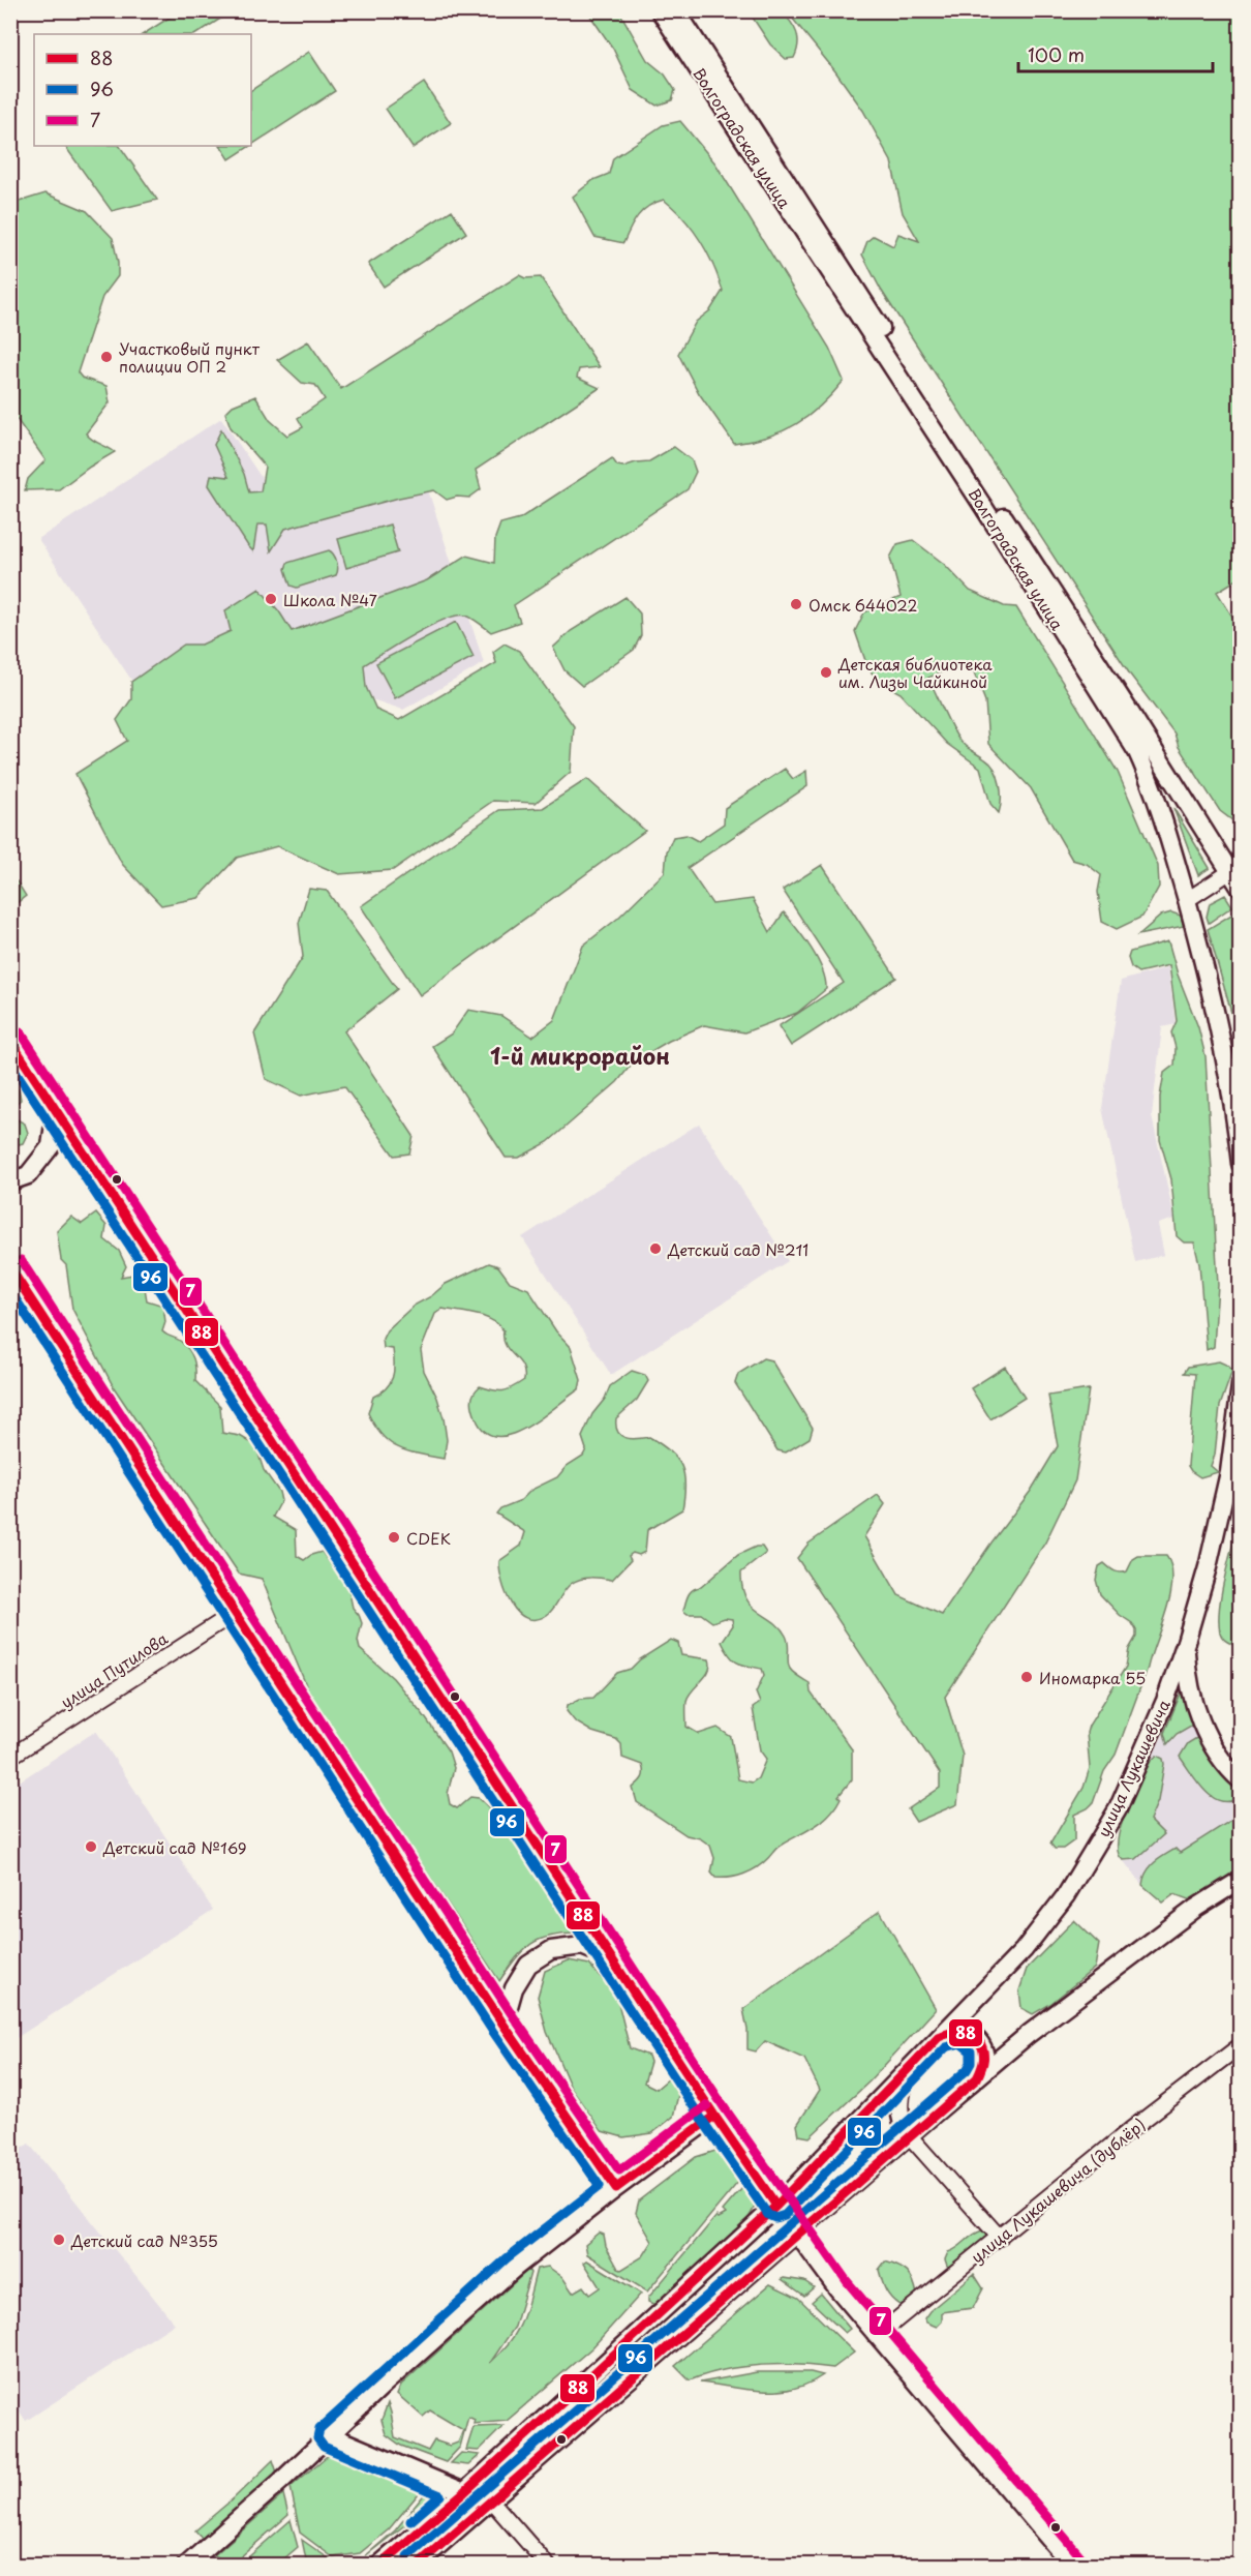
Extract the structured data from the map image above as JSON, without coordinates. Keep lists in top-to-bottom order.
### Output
{
  "streets": {
    "main road": ["Волгоградская улица", "улица Лукашевича"],
    "street": ["улица Путилова", "улица Лукашевича (дублёр)"]
  },
  "districts": ["1-й микрорайон"],
  "places": [
    "Участковый пункт полиции ОП 2",
    "Школа №47",
    "Омск 644022",
    "Детская библиотека им. Лизы Чайкиной",
    "Детский сад №211",
    "CDEK",
    "Иномарка 55",
    "Детский сад №169",
    "Детский сад №355"
  ],
  "lines": ["transit line 7", "transit line 88", "transit line 96"],
  "legend": ["88", "96", "7"],
  "scale_bar": "100 m"
}
